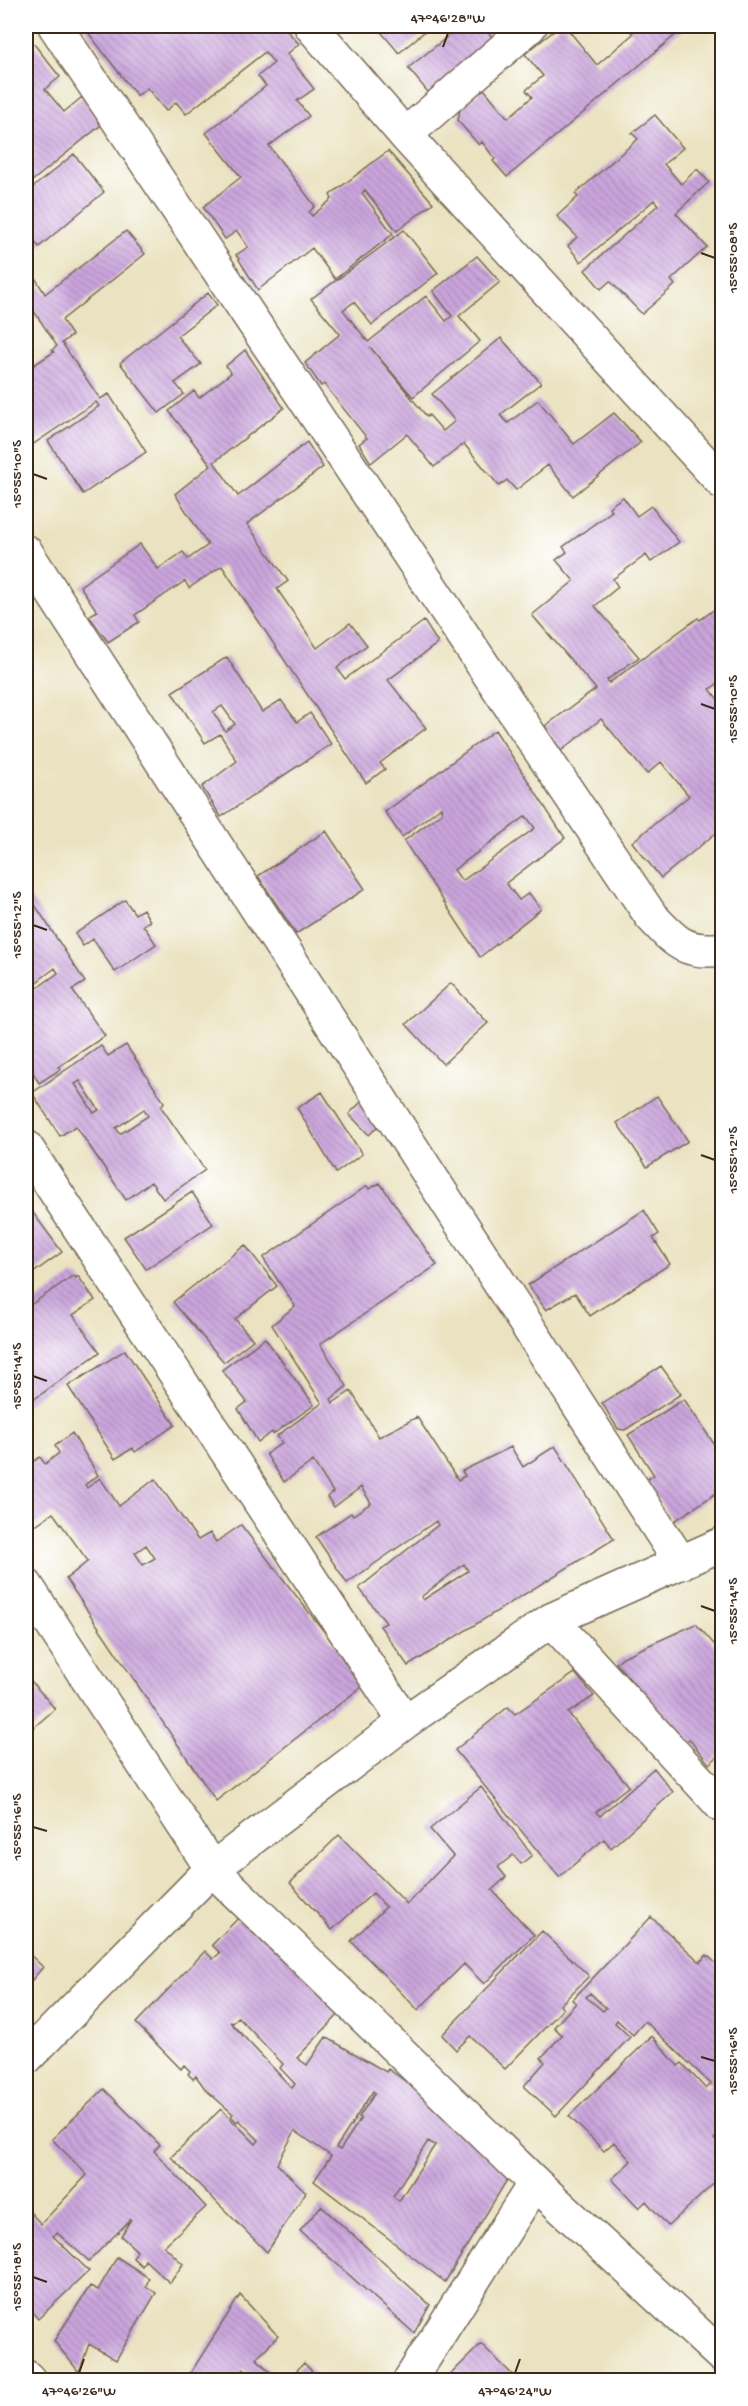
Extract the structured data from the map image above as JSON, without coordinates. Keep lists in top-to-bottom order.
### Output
{
  "coordinates": [
    "47°46'28\"W",
    "15°55'08\"S",
    "15°55'10\"S",
    "15°55'12\"S",
    "15°55'14\"S",
    "15°55'16\"S",
    "15°55'18\"S",
    "47°46'26\"W",
    "47°46'24\"W"
  ]
}
